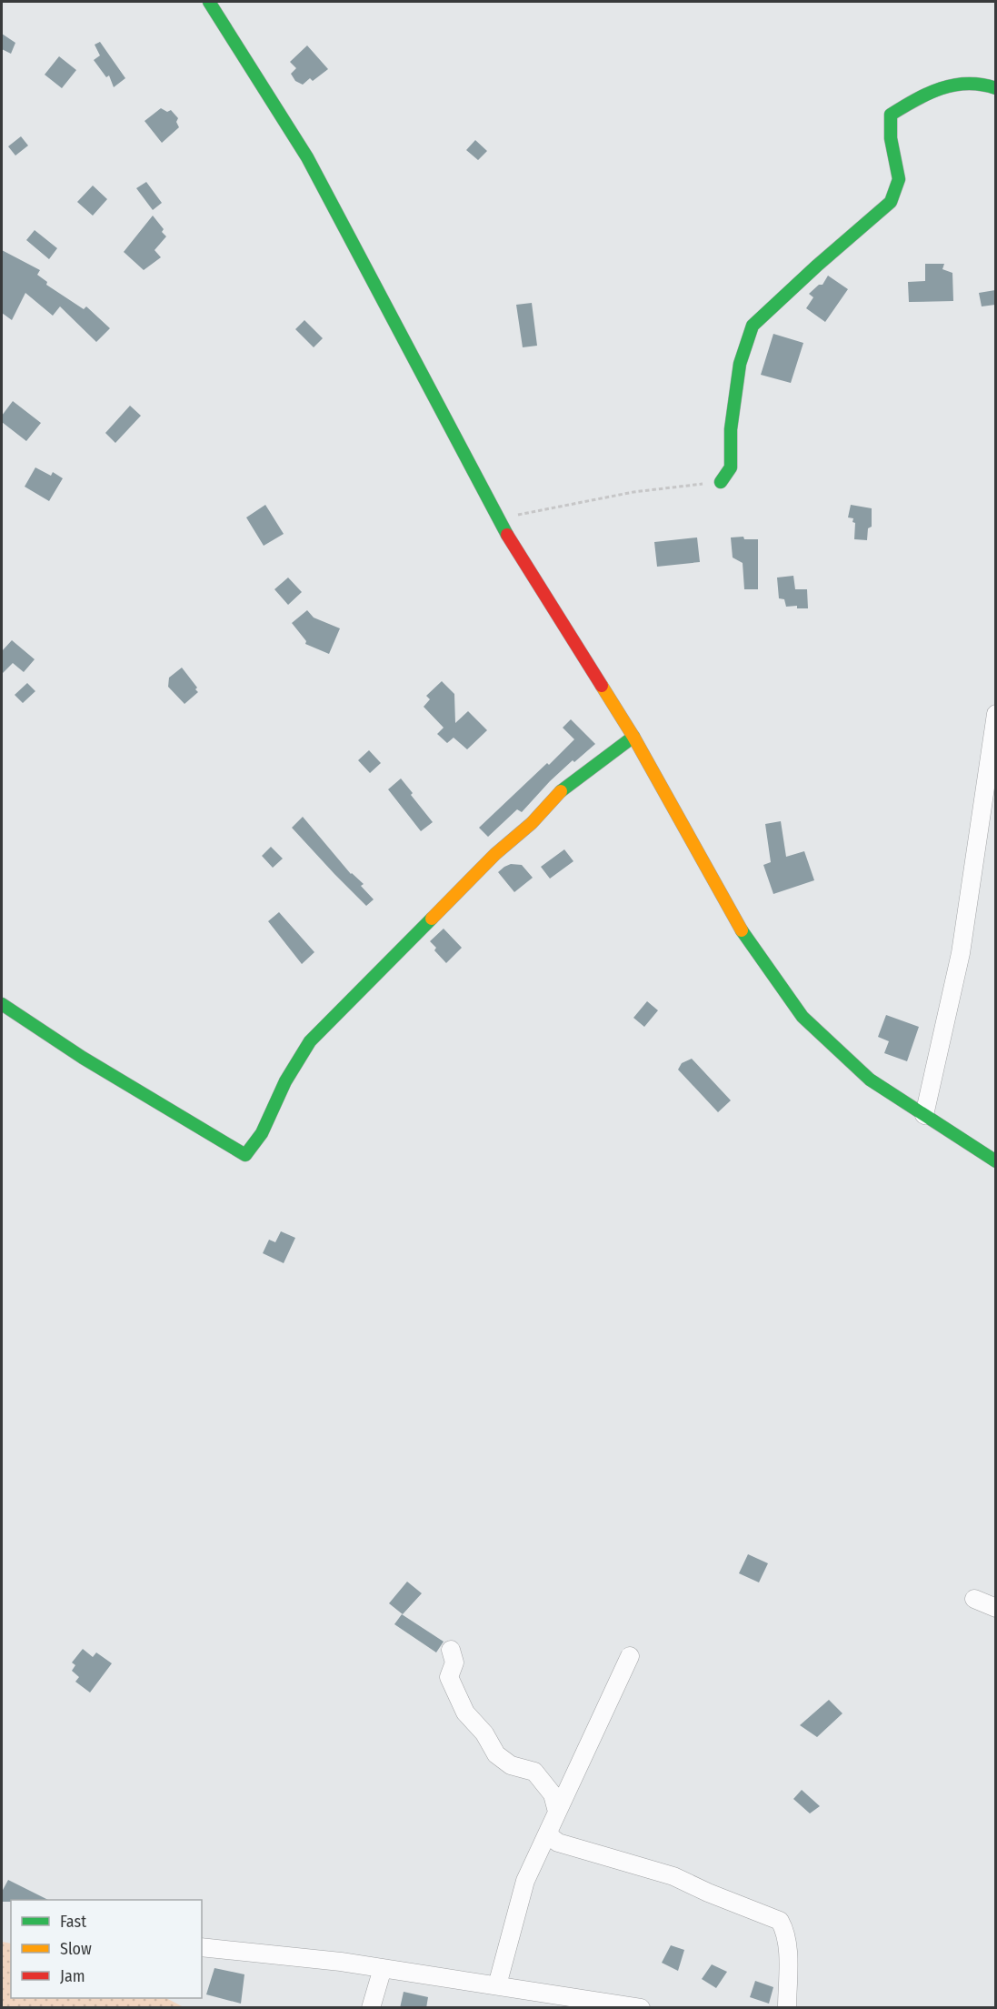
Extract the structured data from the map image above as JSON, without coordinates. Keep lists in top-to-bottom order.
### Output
{
  "legend": ["Fast", "Slow", "Jam"]
}
